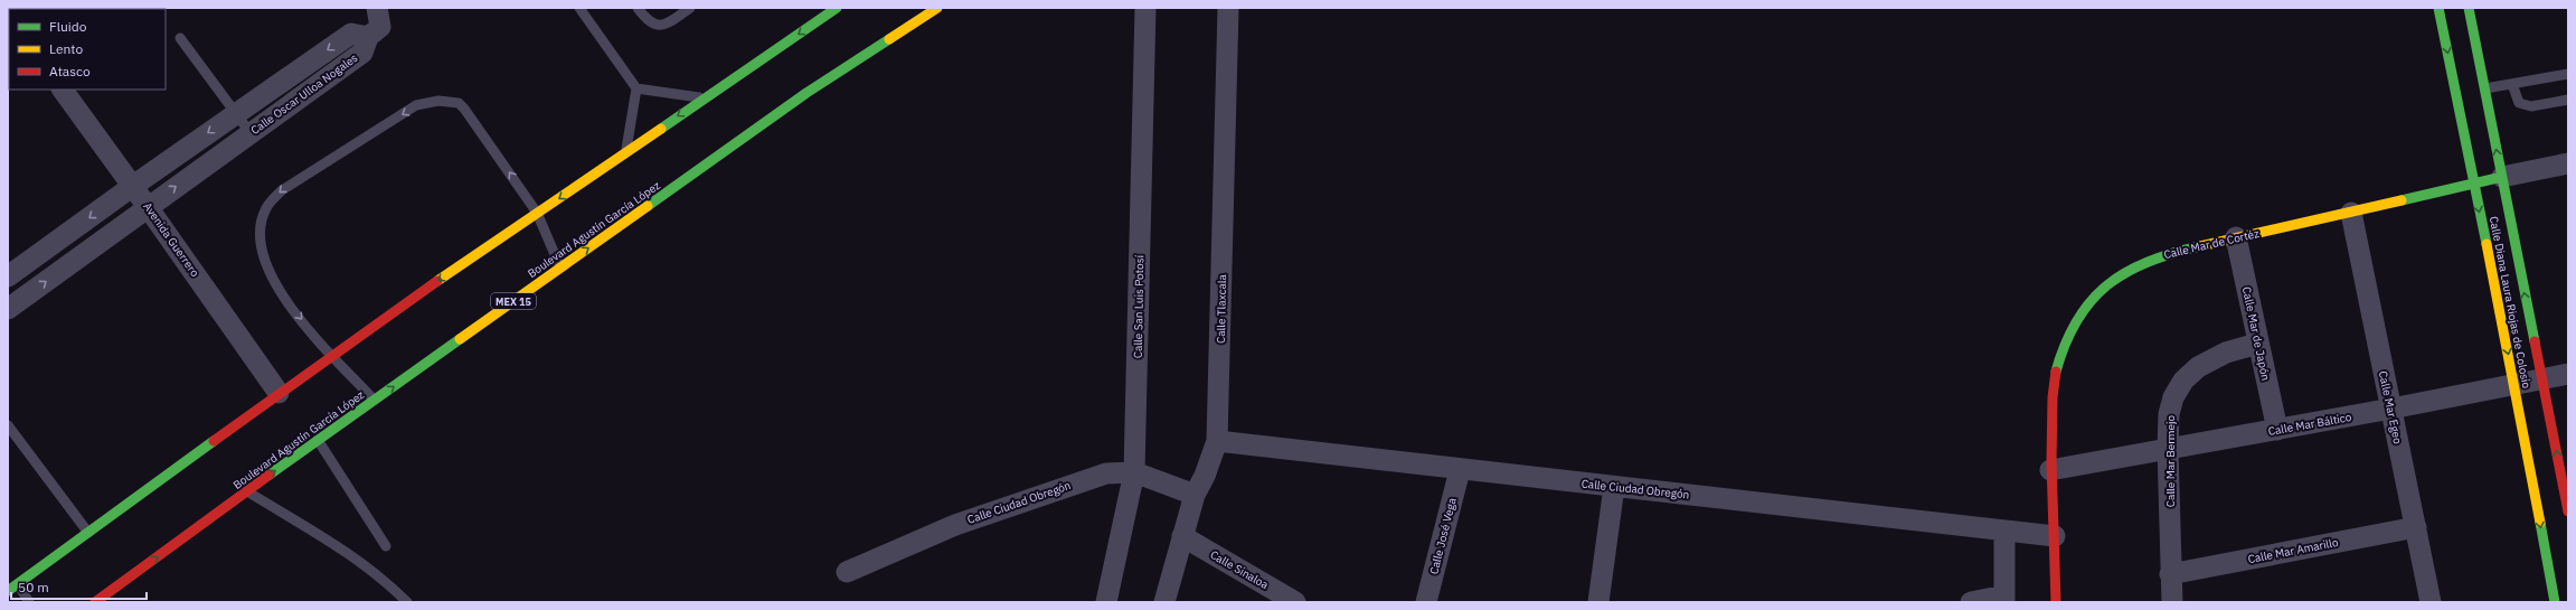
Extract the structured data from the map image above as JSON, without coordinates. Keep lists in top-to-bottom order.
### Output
{
  "streets": {
    "main road": [
      "Boulevard Agustín García López",
      "Calle Mar de Cortéz",
      "MEX 15",
      "Calle Diana Laura Riojas de Colosio"
    ],
    "street": [
      "Calle Oscar Ulloa Nogales",
      "Avenida Guerrero",
      "Calle San Luis Potosí",
      "Calle Tlaxcala",
      "Calle Mar de Japón",
      "Calle Mar Egeo",
      "Calle Mar Báltico",
      "Calle Mar Bermejo",
      "Calle Ciudad Obregón",
      "Calle José Vega",
      "Calle Mar Amarillo",
      "Calle Sinaloa"
    ]
  },
  "crossings": [
    ["Calle Oscar Ulloa Nogales", "Avenida Guerrero"],
    ["Calle Mar de Cortéz", "Calle Diana Laura Riojas de Colosio"],
    ["Calle Mar de Cortéz", "Calle Mar de Japón"],
    ["Calle Mar de Cortéz", "Calle Mar Egeo"],
    ["Calle Mar de Cortéz", "Calle Mar Báltico"],
    ["Calle Mar de Cortéz", "Calle Ciudad Obregón"],
    ["Calle Diana Laura Riojas de Colosio", "Calle Mar Báltico"],
    ["Calle San Luis Potosí", "Calle Ciudad Obregón"],
    ["Calle Tlaxcala", "Calle Ciudad Obregón"],
    ["Calle Tlaxcala", "Calle Sinaloa"],
    ["Calle Mar de Japón", "Calle Mar Báltico"],
    ["Calle Mar de Japón", "Calle Mar Bermejo"],
    ["Calle Mar Egeo", "Calle Mar Báltico"],
    ["Calle Mar Egeo", "Calle Mar Amarillo"],
    ["Calle Mar Báltico", "Calle Mar Bermejo"],
    ["Calle Mar Bermejo", "Calle Mar Amarillo"],
    ["Calle Ciudad Obregón", "Calle José Vega"]
  ],
  "legend": ["Fluido", "Lento", "Atasco"],
  "scale_bar": "50 m"
}
